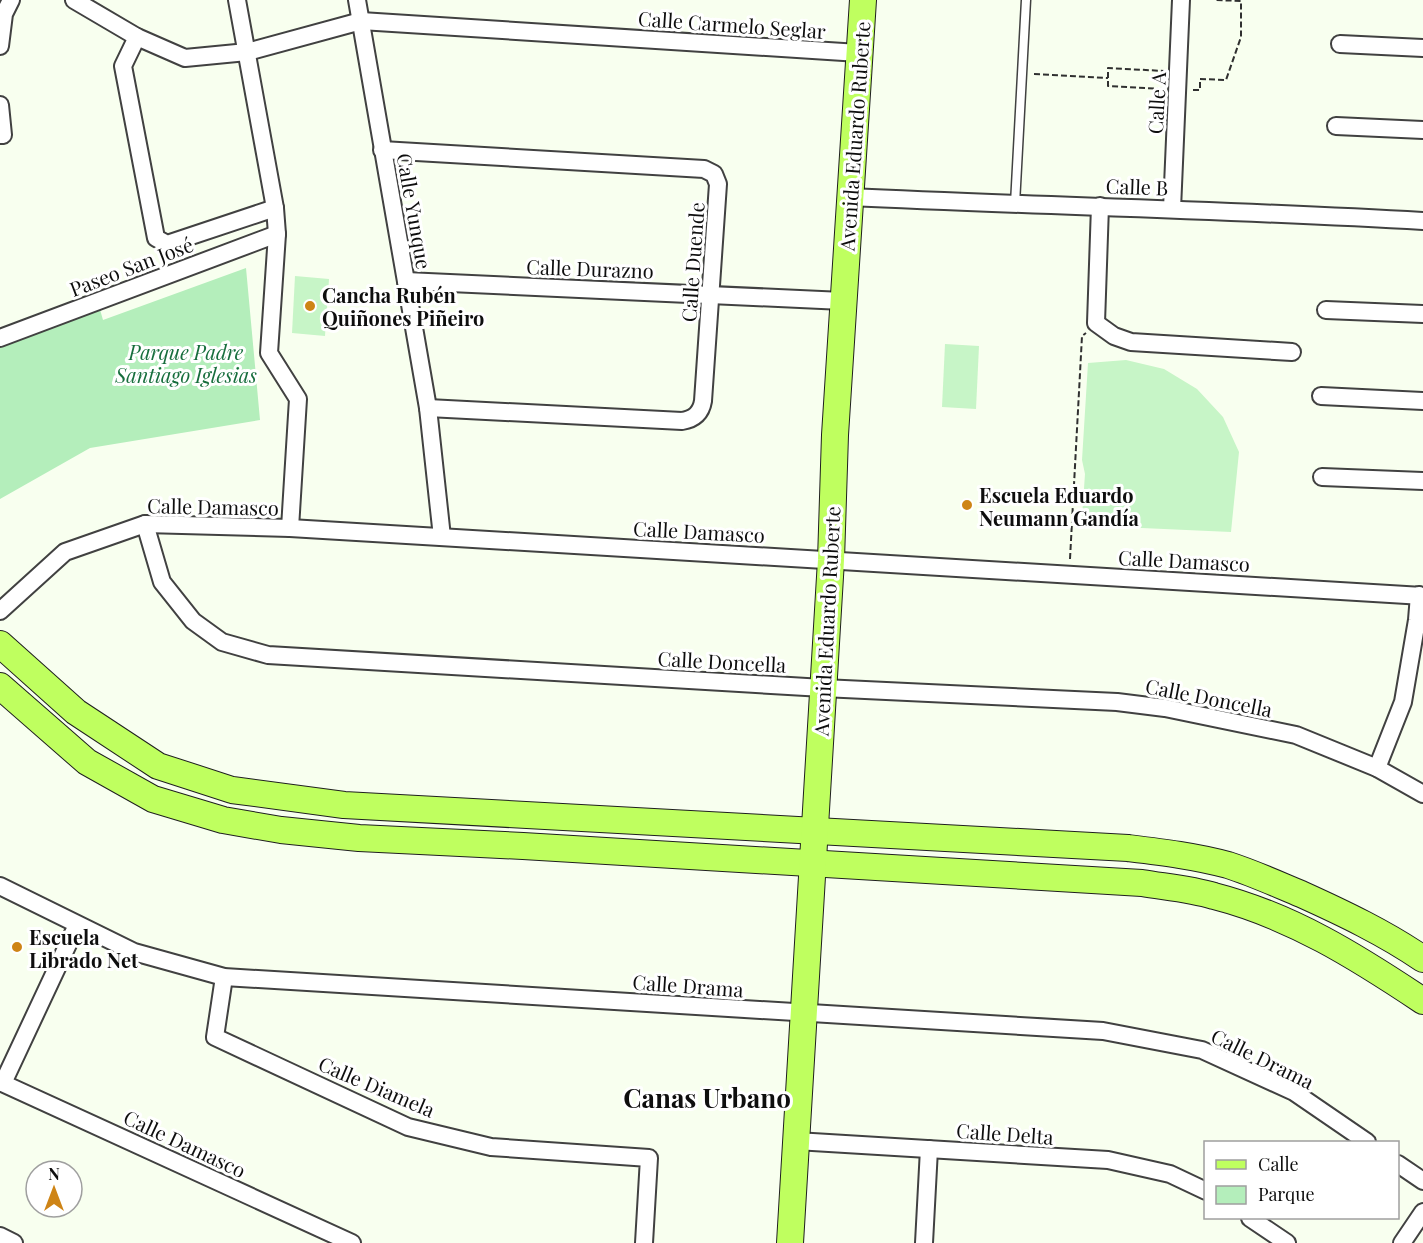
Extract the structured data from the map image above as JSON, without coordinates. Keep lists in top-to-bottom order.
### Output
{
  "streets": {
    "main road": ["Avenida Eduardo Ruberte"],
    "street": [
      "Calle Carmelo Seglar",
      "Calle A",
      "Calle B",
      "Calle Yunque",
      "Calle Duende",
      "Paseo San José",
      "Calle Durazno",
      "Calle Damasco",
      "Calle Doncella",
      "Calle Drama",
      "Calle Diamela",
      "Calle Delta"
    ]
  },
  "crossings": [
    ["Calle Carmelo Seglar", "Avenida Eduardo Ruberte"],
    ["Calle Carmelo Seglar", "Calle Yunque"],
    ["Calle A", "Calle B"],
    ["Avenida Eduardo Ruberte", "Calle B"],
    ["Avenida Eduardo Ruberte", "Calle Durazno"],
    ["Avenida Eduardo Ruberte", "Calle Damasco"],
    ["Avenida Eduardo Ruberte", "Calle Doncella"],
    ["Avenida Eduardo Ruberte", "Calle Drama"],
    ["Avenida Eduardo Ruberte", "Calle Delta"],
    ["Calle Yunque", "Calle Duende"],
    ["Calle Yunque", "Calle Durazno"],
    ["Calle Yunque", "Calle Damasco"],
    ["Calle Duende", "Calle Durazno"],
    ["Calle Damasco", "Calle Doncella"],
    ["Calle Drama", "Calle Diamela"]
  ],
  "districts": ["Canas Urbano"],
  "parks": ["Parque Padre Santiago Iglesias"],
  "places": ["Cancha Rubén Quiñones Piñeiro", "Escuela Eduardo Neumann Gandía", "Escuela Librado Net"],
  "legend": ["Calle", "Parque"],
  "north": "top"
}
